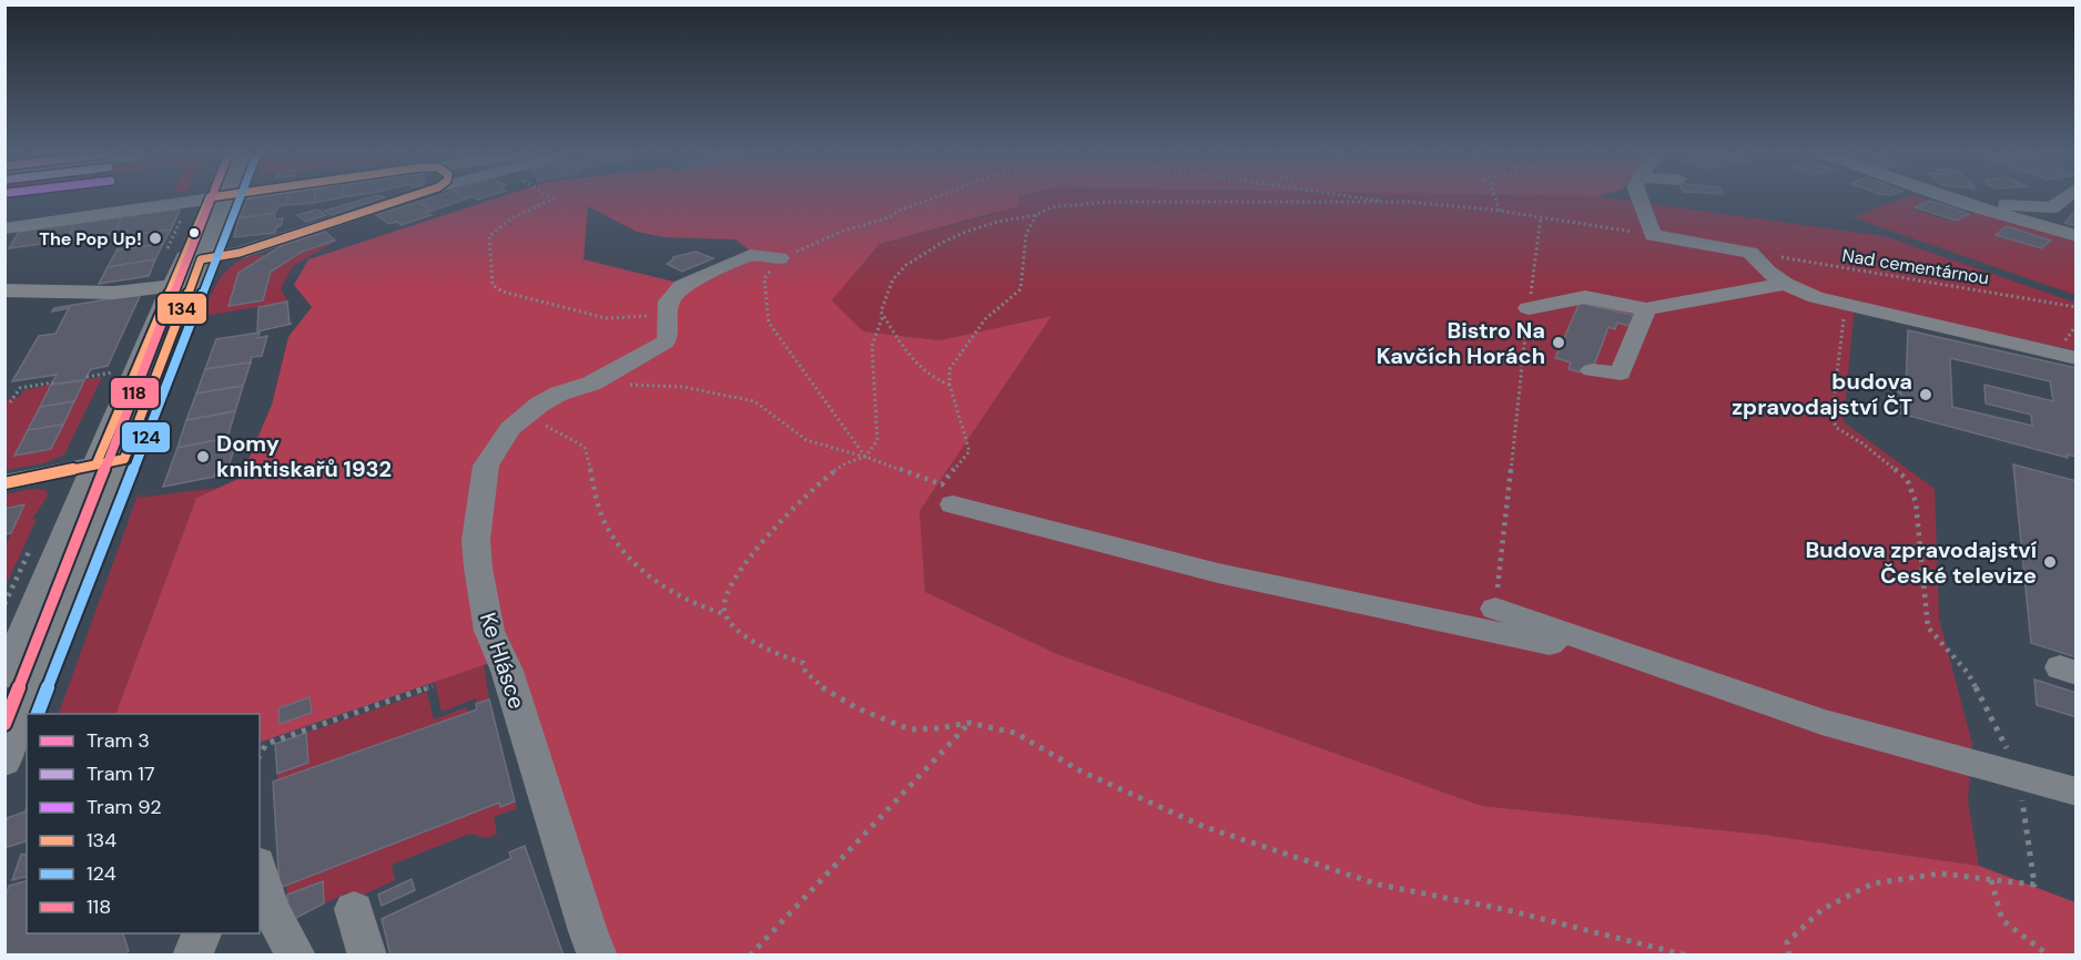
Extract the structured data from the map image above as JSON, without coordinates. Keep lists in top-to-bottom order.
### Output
{
  "streets": {
    "street": ["Ke Hlásce"],
    "path": ["Nad cementárnou"]
  },
  "places": [
    "The Pop Up!",
    "Bistro Na Kavčích Horách",
    "budova zpravodajství ČT",
    "Domy knihtiskařů 1932",
    "Budova zpravodajství České televize"
  ],
  "lines": ["transit line 134", "transit line 124", "transit line 118"],
  "legend": [
    "Tram 3",
    "Tram 17",
    "Tram 92",
    "134",
    "124",
    "118"
  ]
}
